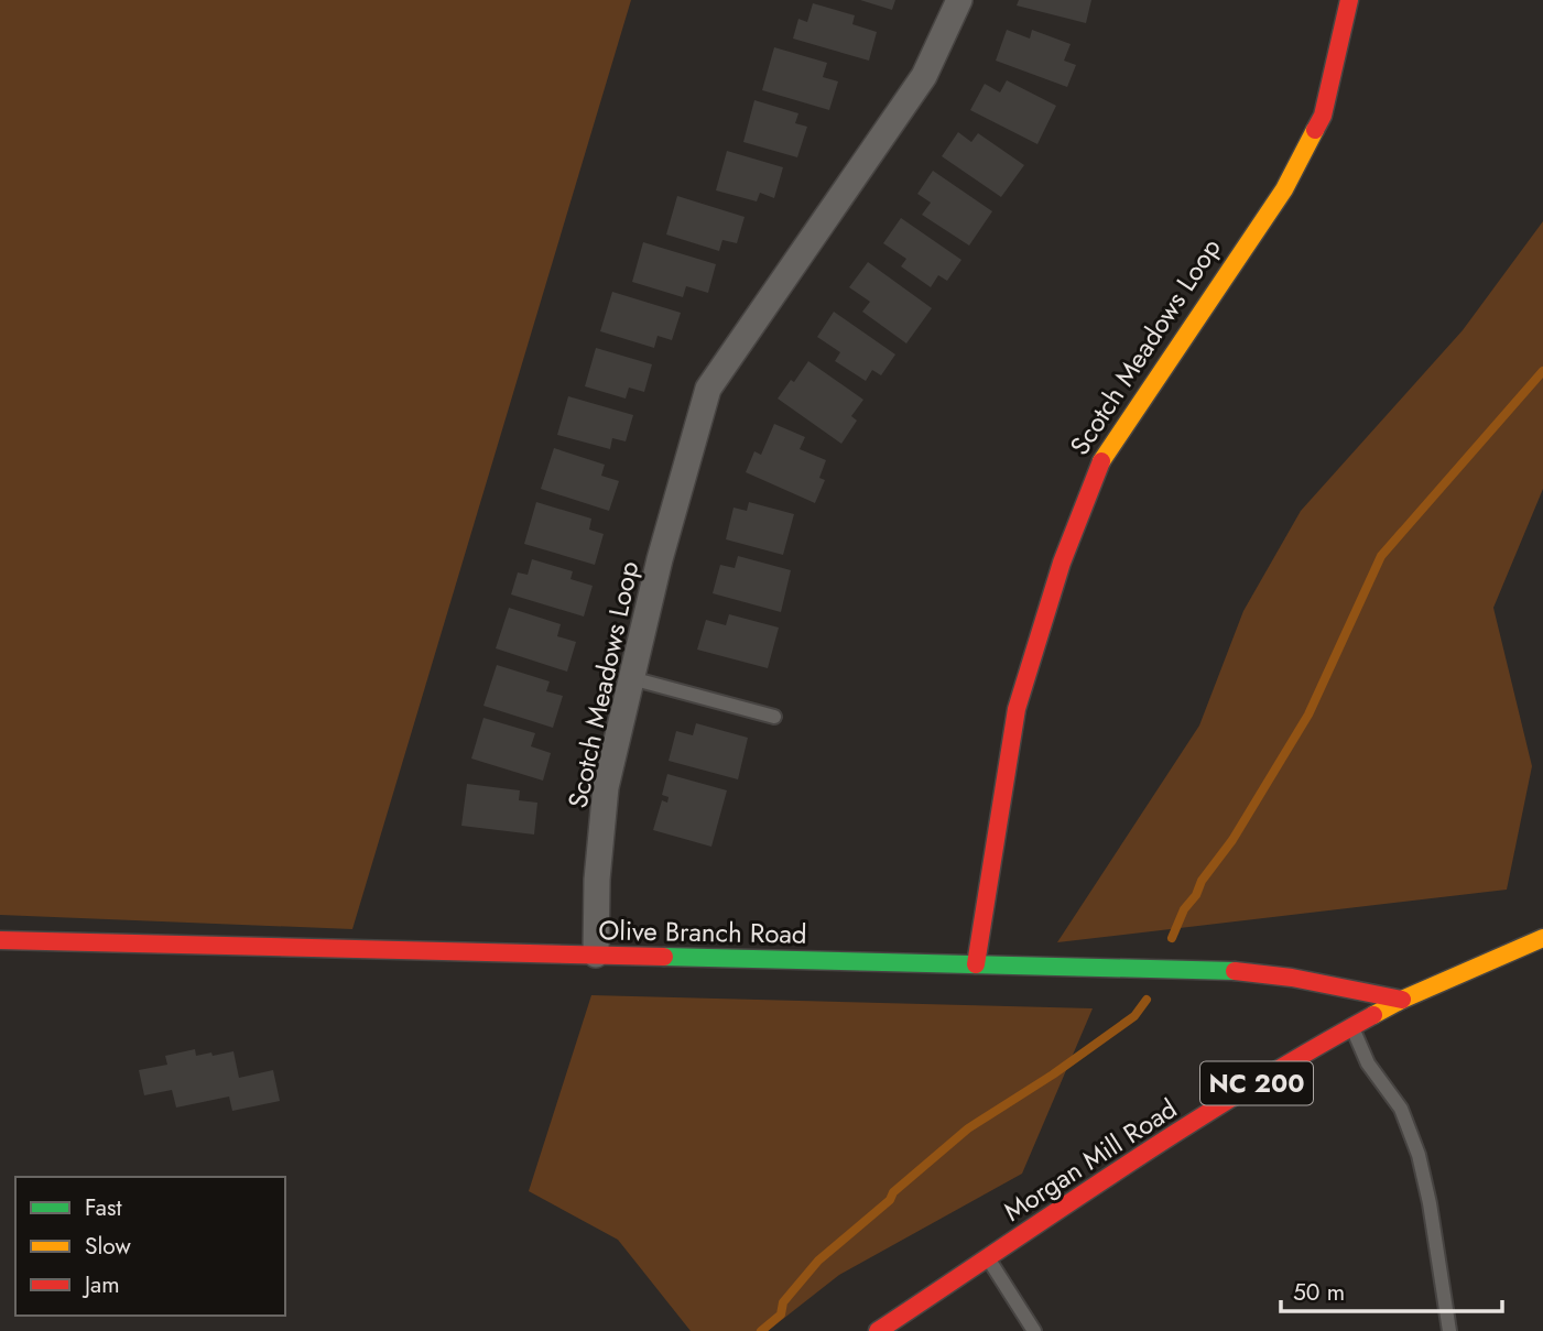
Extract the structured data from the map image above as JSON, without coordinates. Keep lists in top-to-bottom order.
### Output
{
  "streets": {
    "street": [
      "Scotch Meadows Loop",
      "Olive Branch Road",
      "NC 200",
      "Morgan Mill Road"
    ]
  },
  "crossings": [
    ["Scotch Meadows Loop", "Olive Branch Road"],
    ["Olive Branch Road", "Morgan Mill Road"]
  ],
  "legend": ["Fast", "Slow", "Jam"],
  "scale_bar": "50 m"
}
